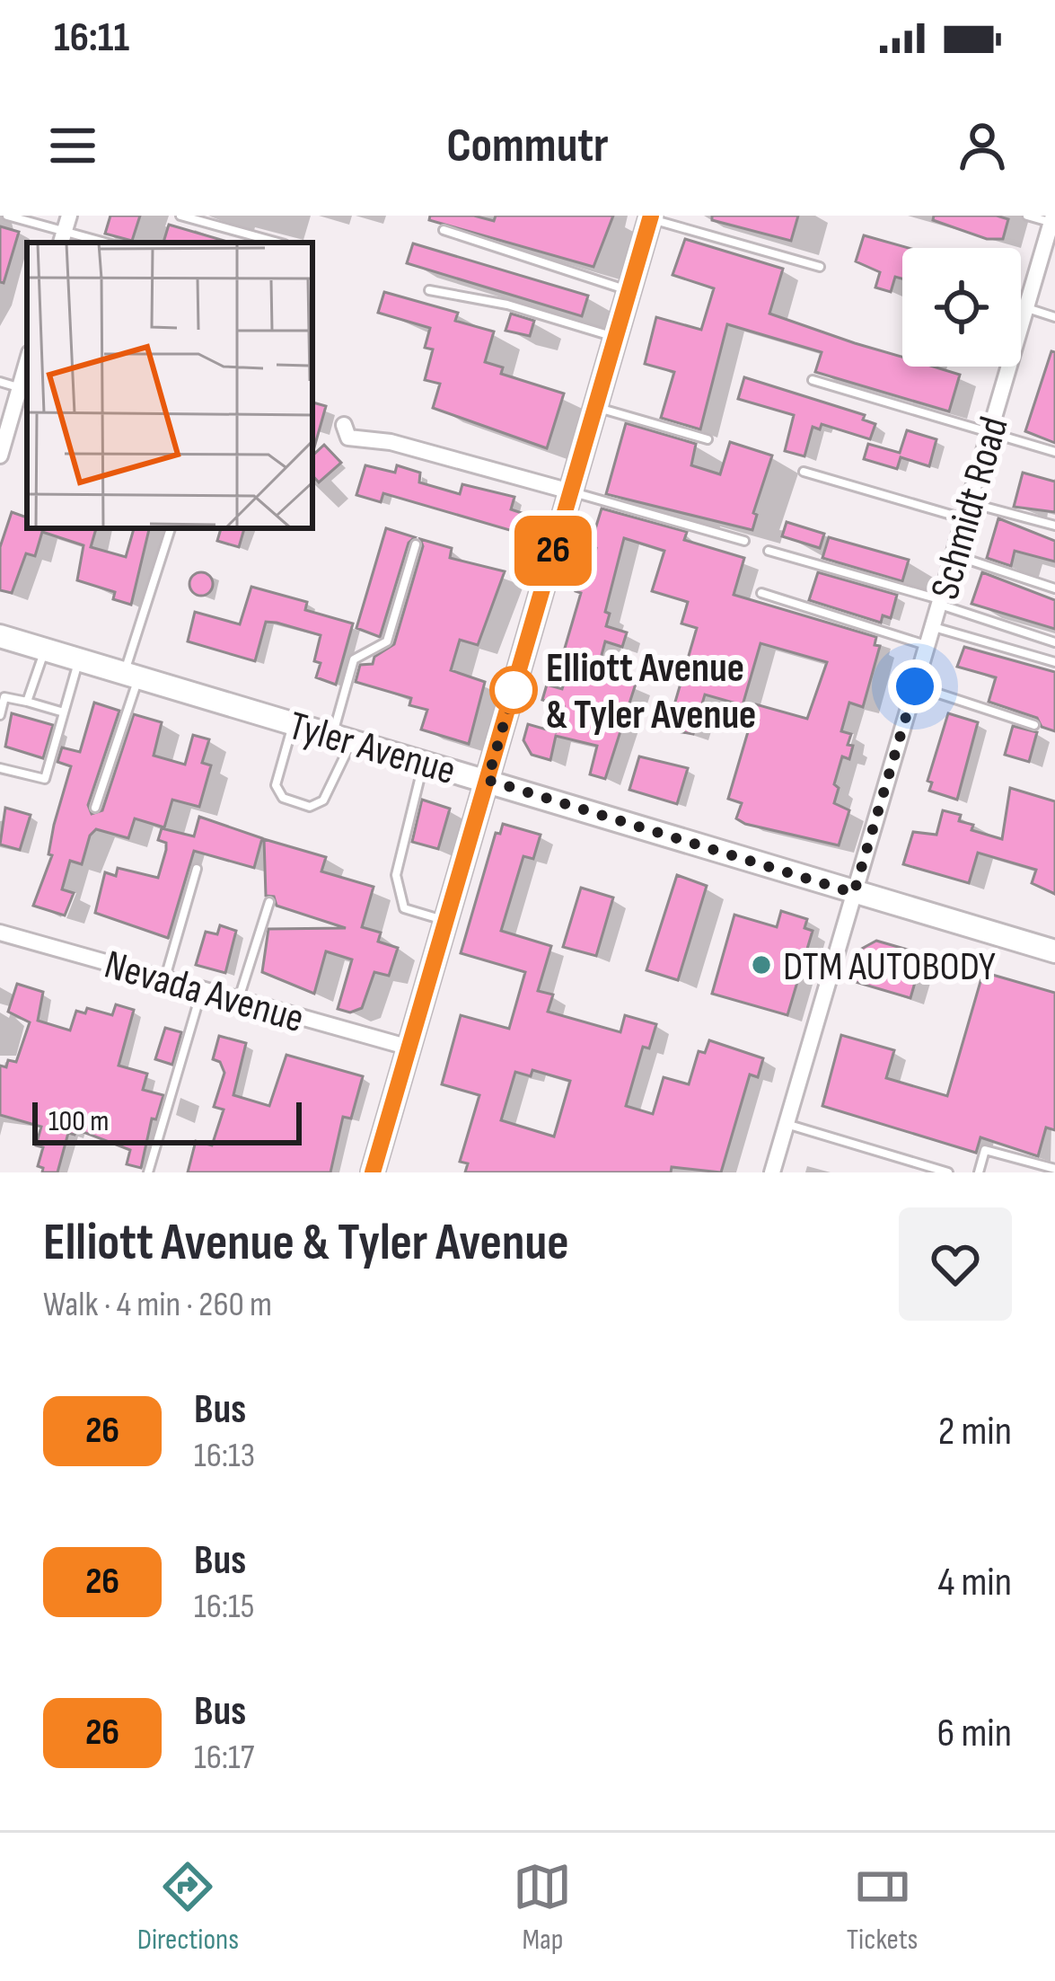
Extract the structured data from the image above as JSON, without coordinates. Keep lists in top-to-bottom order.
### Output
{
  "streets": {
    "main road": ["Tyler Avenue"],
    "street": ["Schmidt Road", "Nevada Avenue"]
  },
  "crossings": [
    ["Schmidt Road", "Tyler Avenue"]
  ],
  "places": ["Elliott Avenue & Tyler Avenue", "DTM AUTOBODY"],
  "lines": ["bus line 26"],
  "scale_bar": "100 m",
  "page": {
    "status": "16:11",
    "header": "Commutr",
    "on_map": "26",
    "scale": "100 m",
    "heading": ["Elliott Avenue & Tyler Avenue", "Walk · 4 min · 260 m"],
    "list": [
      {
        "mark": "26",
        "name": "Bus",
        "note": "16:13",
        "value": "2 min"
      },
      {
        "mark": "26",
        "name": "Bus",
        "note": "16:15",
        "value": "4 min"
      },
      {
        "mark": "26",
        "name": "Bus",
        "note": "16:17",
        "value": "6 min"
      }
    ],
    "tabs": ["Directions", "Map", "Tickets"]
  }
}
